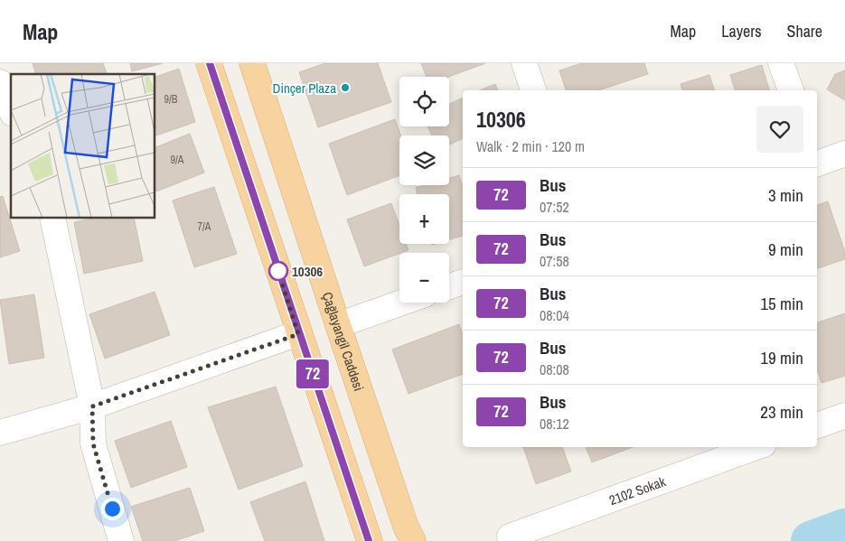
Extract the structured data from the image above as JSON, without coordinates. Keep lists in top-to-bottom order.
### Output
{
  "streets": {
    "main road": ["Çağlayangil Caddesi"],
    "street": ["2102 Sokak"]
  },
  "places": ["Dinçer Plaza", "10306"],
  "lines": ["bus line 72"],
  "house_numbers": ["9/B", "9/A", "7/A"],
  "page": {
    "header": "Map",
    "nav": ["Map", "Layers", "Share"],
    "on_map": "72",
    "map_buttons": ["+", "−"],
    "heading": ["10306", "Walk · 2 min · 120 m"],
    "list": [
      {
        "mark": "72",
        "name": "Bus",
        "note": "07:52",
        "value": "3 min"
      },
      {
        "mark": "72",
        "name": "Bus",
        "note": "07:58",
        "value": "9 min"
      },
      {
        "mark": "72",
        "name": "Bus",
        "note": "08:04",
        "value": "15 min"
      },
      {
        "mark": "72",
        "name": "Bus",
        "note": "08:08",
        "value": "19 min"
      },
      {
        "mark": "72",
        "name": "Bus",
        "note": "08:12",
        "value": "23 min"
      }
    ]
  }
}
